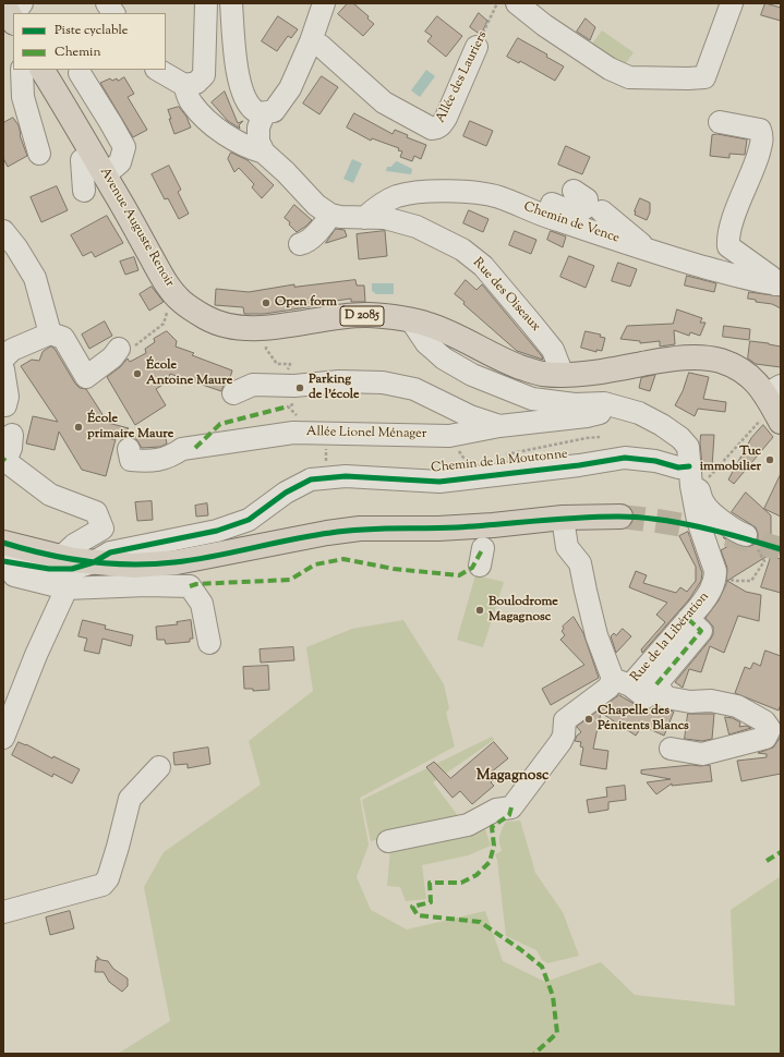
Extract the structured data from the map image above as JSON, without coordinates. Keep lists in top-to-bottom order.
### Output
{
  "streets": {
    "main road": ["Avenue Auguste Renoir", "D 2085"],
    "street": [
      "Allée des Lauriers",
      "Chemin de Vence",
      "Rue des Oiseaux",
      "Allée Lionel Ménager",
      "Chemin de la Moutonne",
      "Rue de la Libération"
    ]
  },
  "crossings": [
    ["Chemin de Vence", "Rue des Oiseaux"],
    ["Avenue Auguste Renoir", "Rue des Oiseaux"]
  ],
  "districts": ["Magagnosc"],
  "places": [
    "Open form",
    "École Antoine Maure",
    "Parking de l'école",
    "École primaire Maure",
    "Tuc immobilier",
    "Boulodrome Magagnosc",
    "Chapelle des Pénitents Blancs"
  ],
  "legend": ["Piste cyclable", "Chemin"]
}
